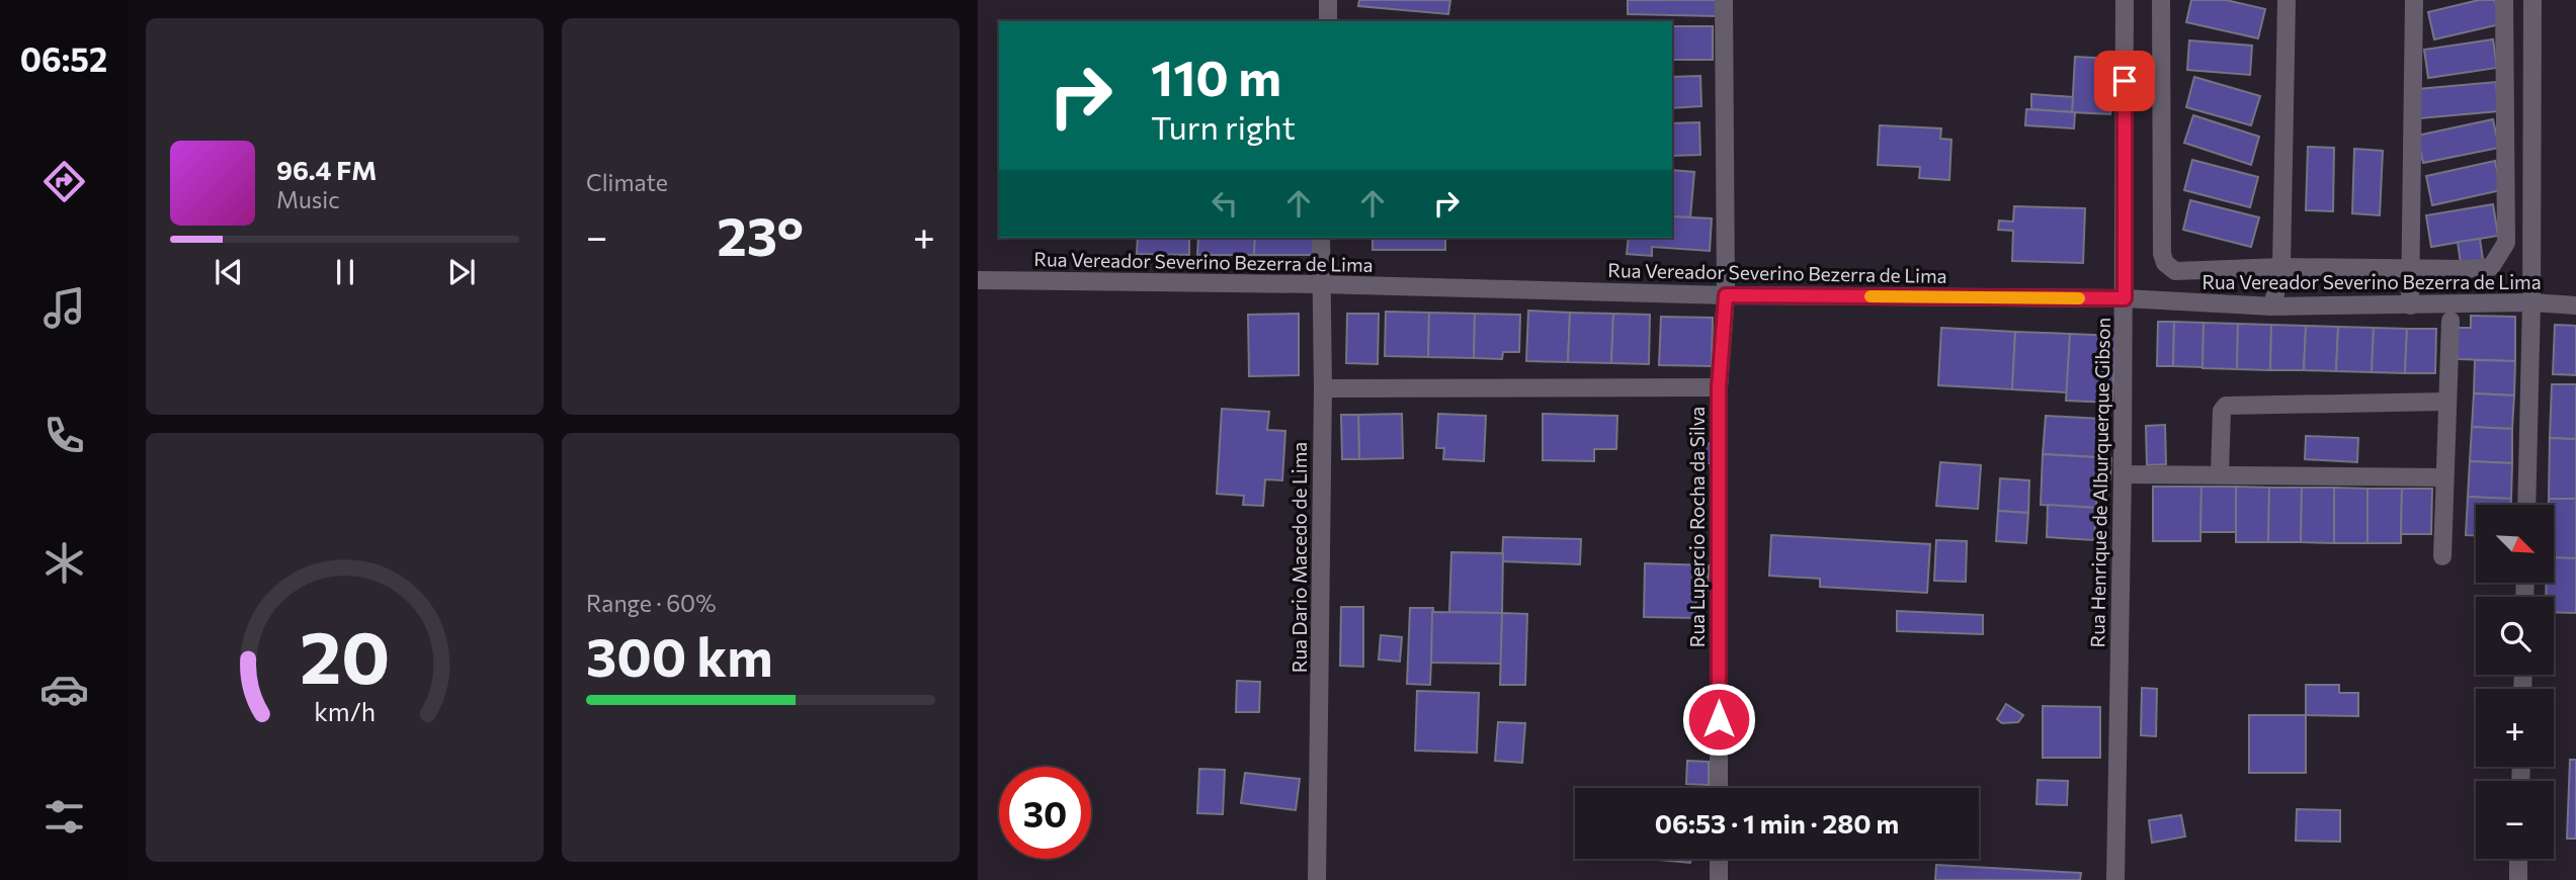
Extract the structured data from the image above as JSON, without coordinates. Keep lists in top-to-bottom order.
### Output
{
  "streets": {
    "street": [
      "Rua Vereador Severino Bezerra de Lima",
      "Rua Henrique de Alburquerque Gibson",
      "Rua Lupercio Rocha da Silva",
      "Rua Dario Macedo de Lima"
    ]
  },
  "crossings": [
    ["Rua Vereador Severino Bezerra de Lima", "Rua Henrique de Alburquerque Gibson"],
    ["Rua Vereador Severino Bezerra de Lima", "Rua Lupercio Rocha da Silva"],
    ["Rua Vereador Severino Bezerra de Lima", "Rua Dario Macedo de Lima"]
  ],
  "north": "bottom right",
  "page": {
    "tabs": "06:52",
    "tile": [
      "Climate",
      ["Range · 60%", "300 km"]
    ],
    "turn": ["110 m", "Turn right"],
    "song": ["96.4 FM", "Music"],
    "heat": ["−", "23°", "+"],
    "map_buttons": ["+", "−"],
    "limit": "30",
    "trip": "06:53 · 1 min · 280 m",
    "gauge": ["20", "km/h"]
  }
}
